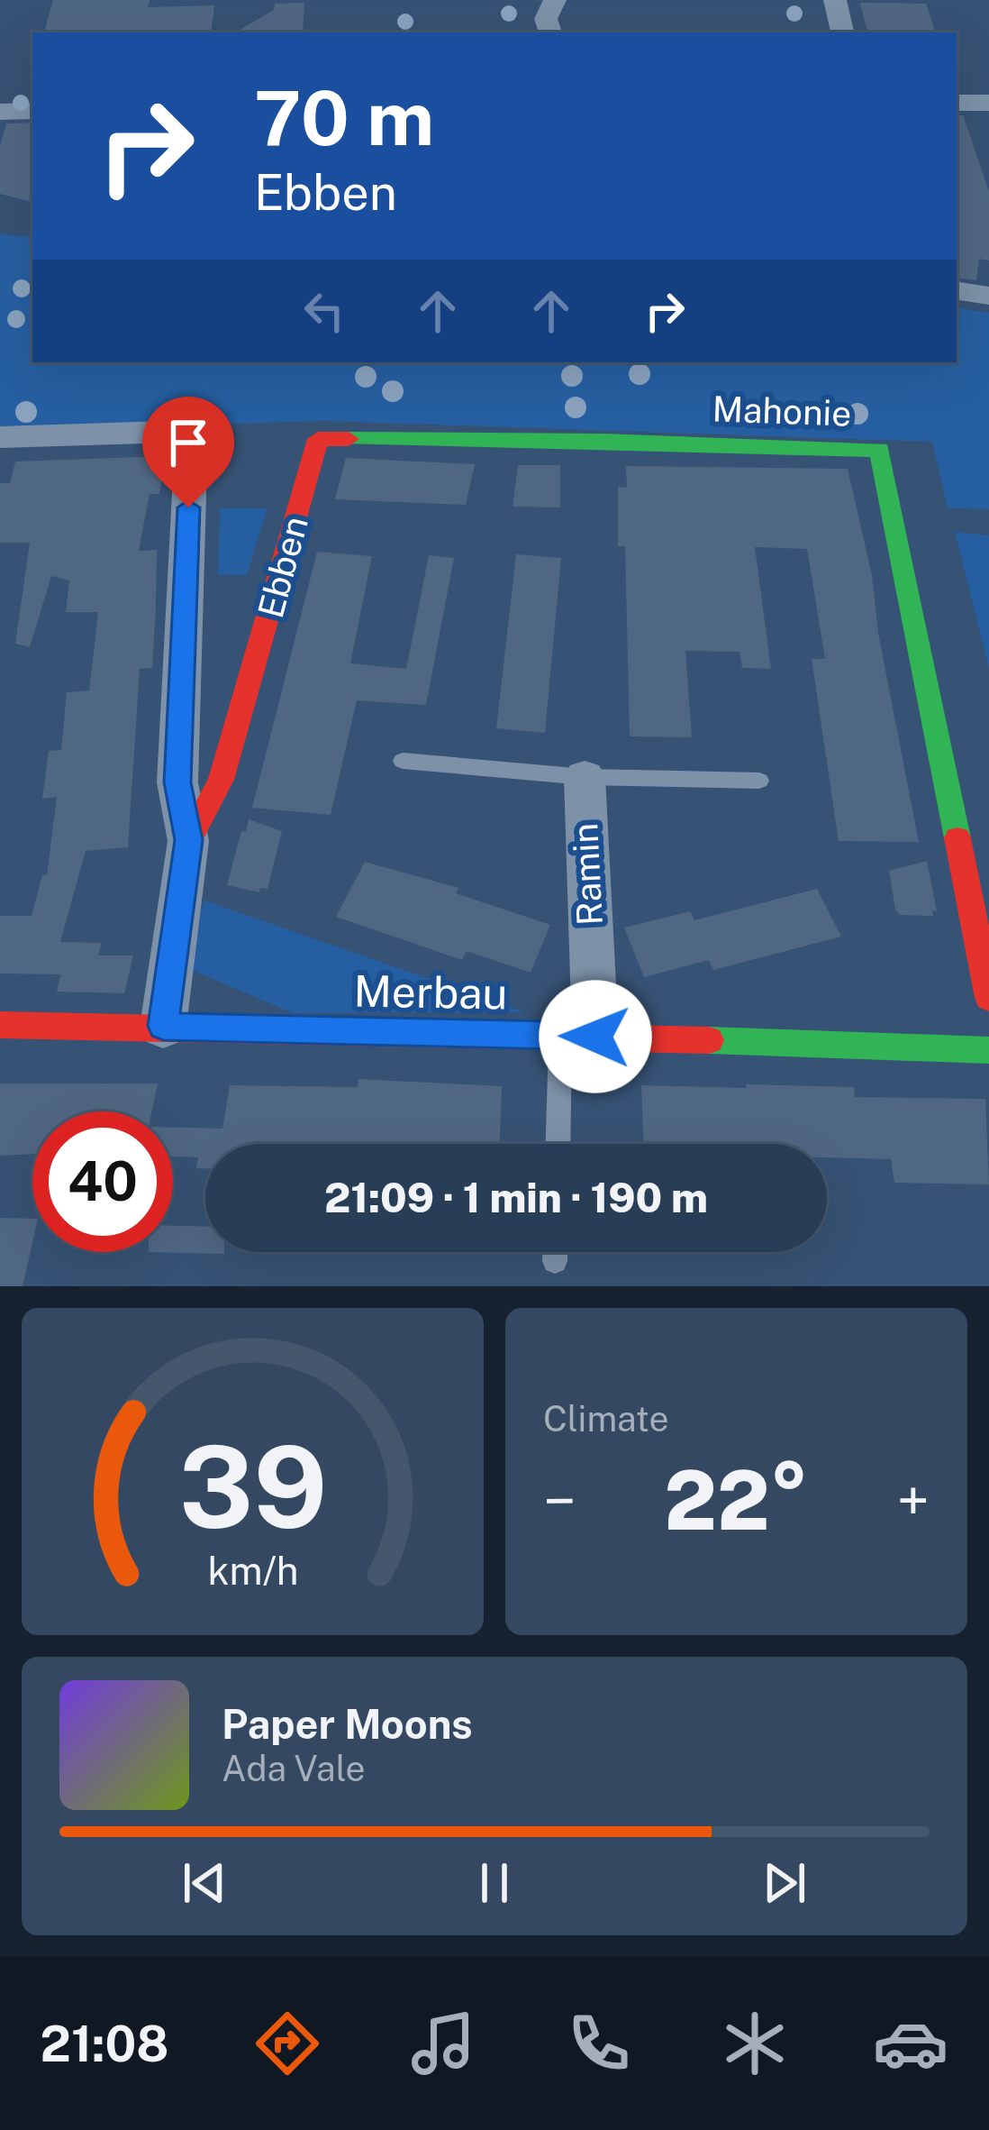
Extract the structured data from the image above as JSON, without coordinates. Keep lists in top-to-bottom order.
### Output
{
  "streets": {
    "street": [
      "Mahonie",
      "Ebben",
      "Ramin",
      "Merbau"
    ]
  },
  "crossings": [
    ["Mahonie", "Ebben"],
    ["Ebben", "Merbau"],
    ["Ramin", "Merbau"]
  ],
  "page": {
    "turn": ["70 m", "Ebben"],
    "limit": "40",
    "trip": "21:09 · 1 min · 190 m",
    "tile": "Climate",
    "heat": ["−", "22°", "+"],
    "song": ["Paper Moons", "Ada Vale"],
    "tabs": "21:08",
    "gauge": ["39", "km/h"]
  }
}
